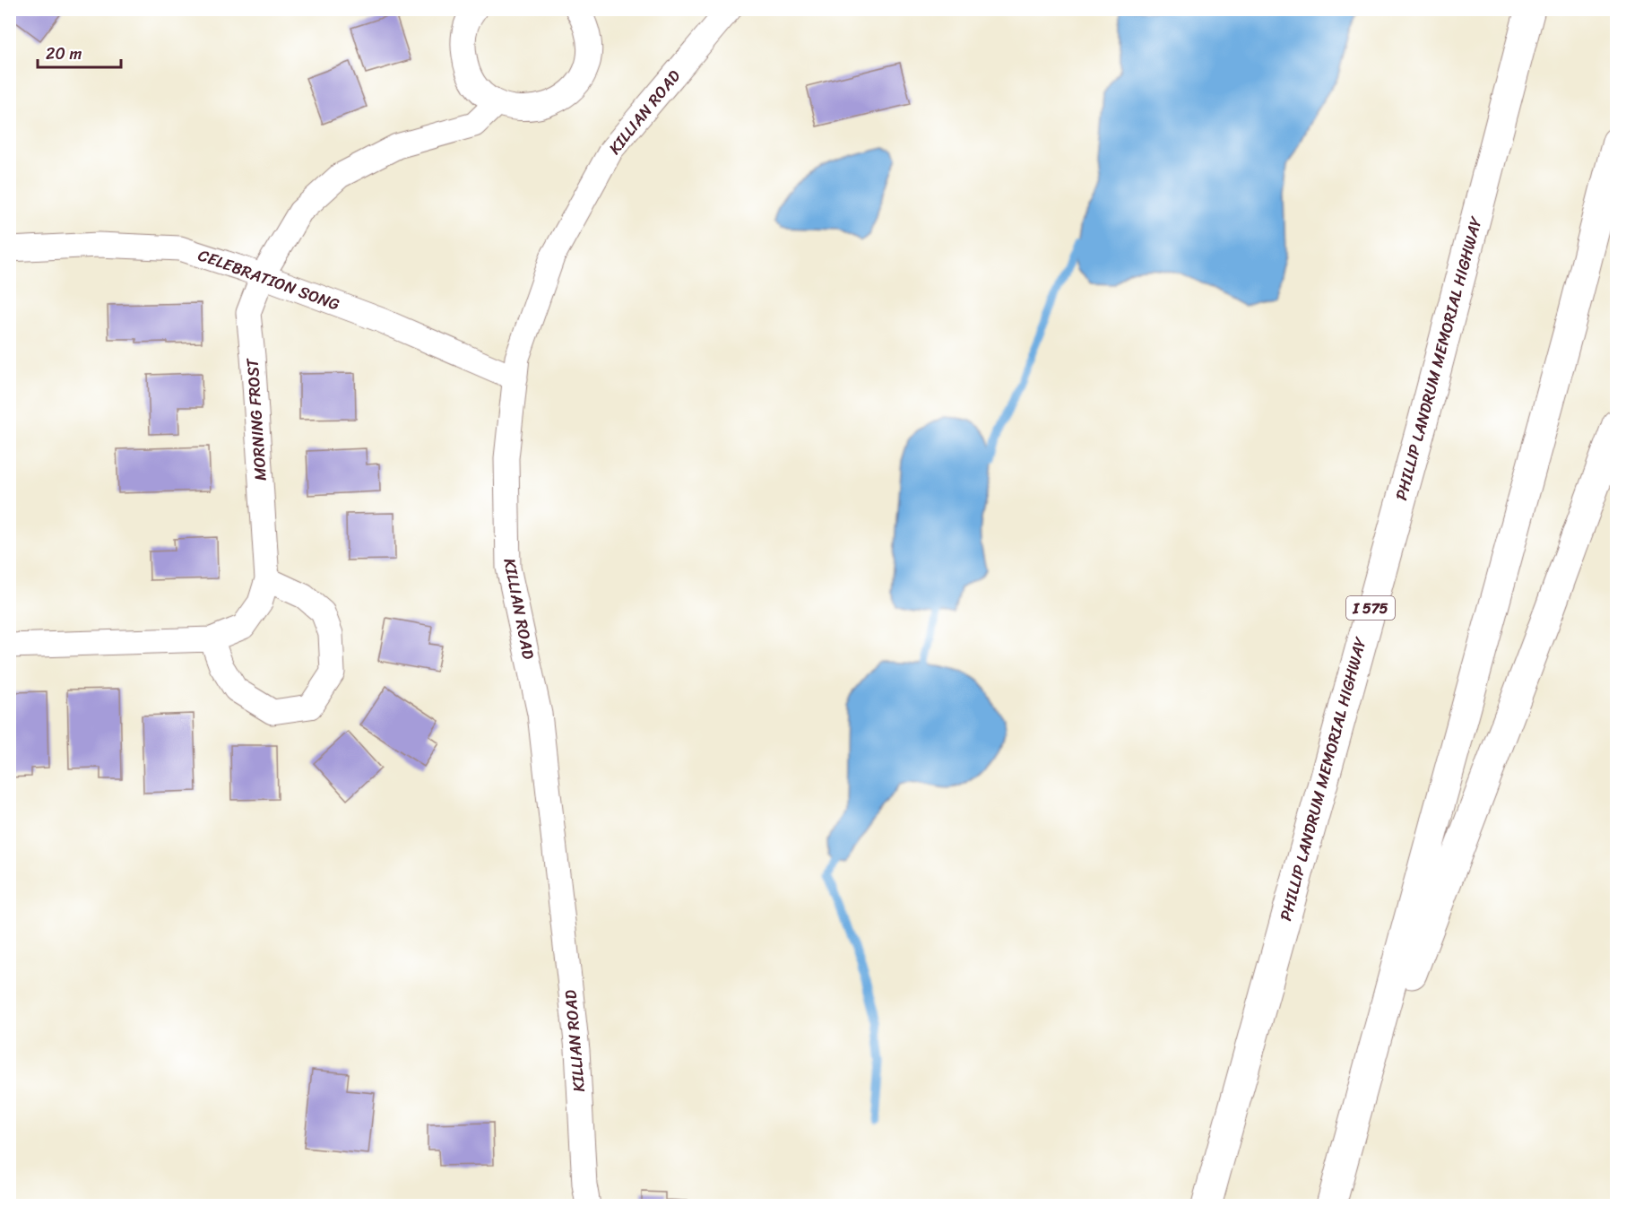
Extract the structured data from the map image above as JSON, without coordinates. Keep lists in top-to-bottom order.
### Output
{
  "streets": {
    "highway": ["PHILLIP LANDRUM MEMORIAL HIGHWAY", "I 575"],
    "street": ["KILLIAN ROAD", "CELEBRATION SONG", "MORNING FROST"]
  },
  "crossings": [
    ["KILLIAN ROAD", "CELEBRATION SONG"],
    ["CELEBRATION SONG", "MORNING FROST"]
  ],
  "scale_bar": "20 m"
}
